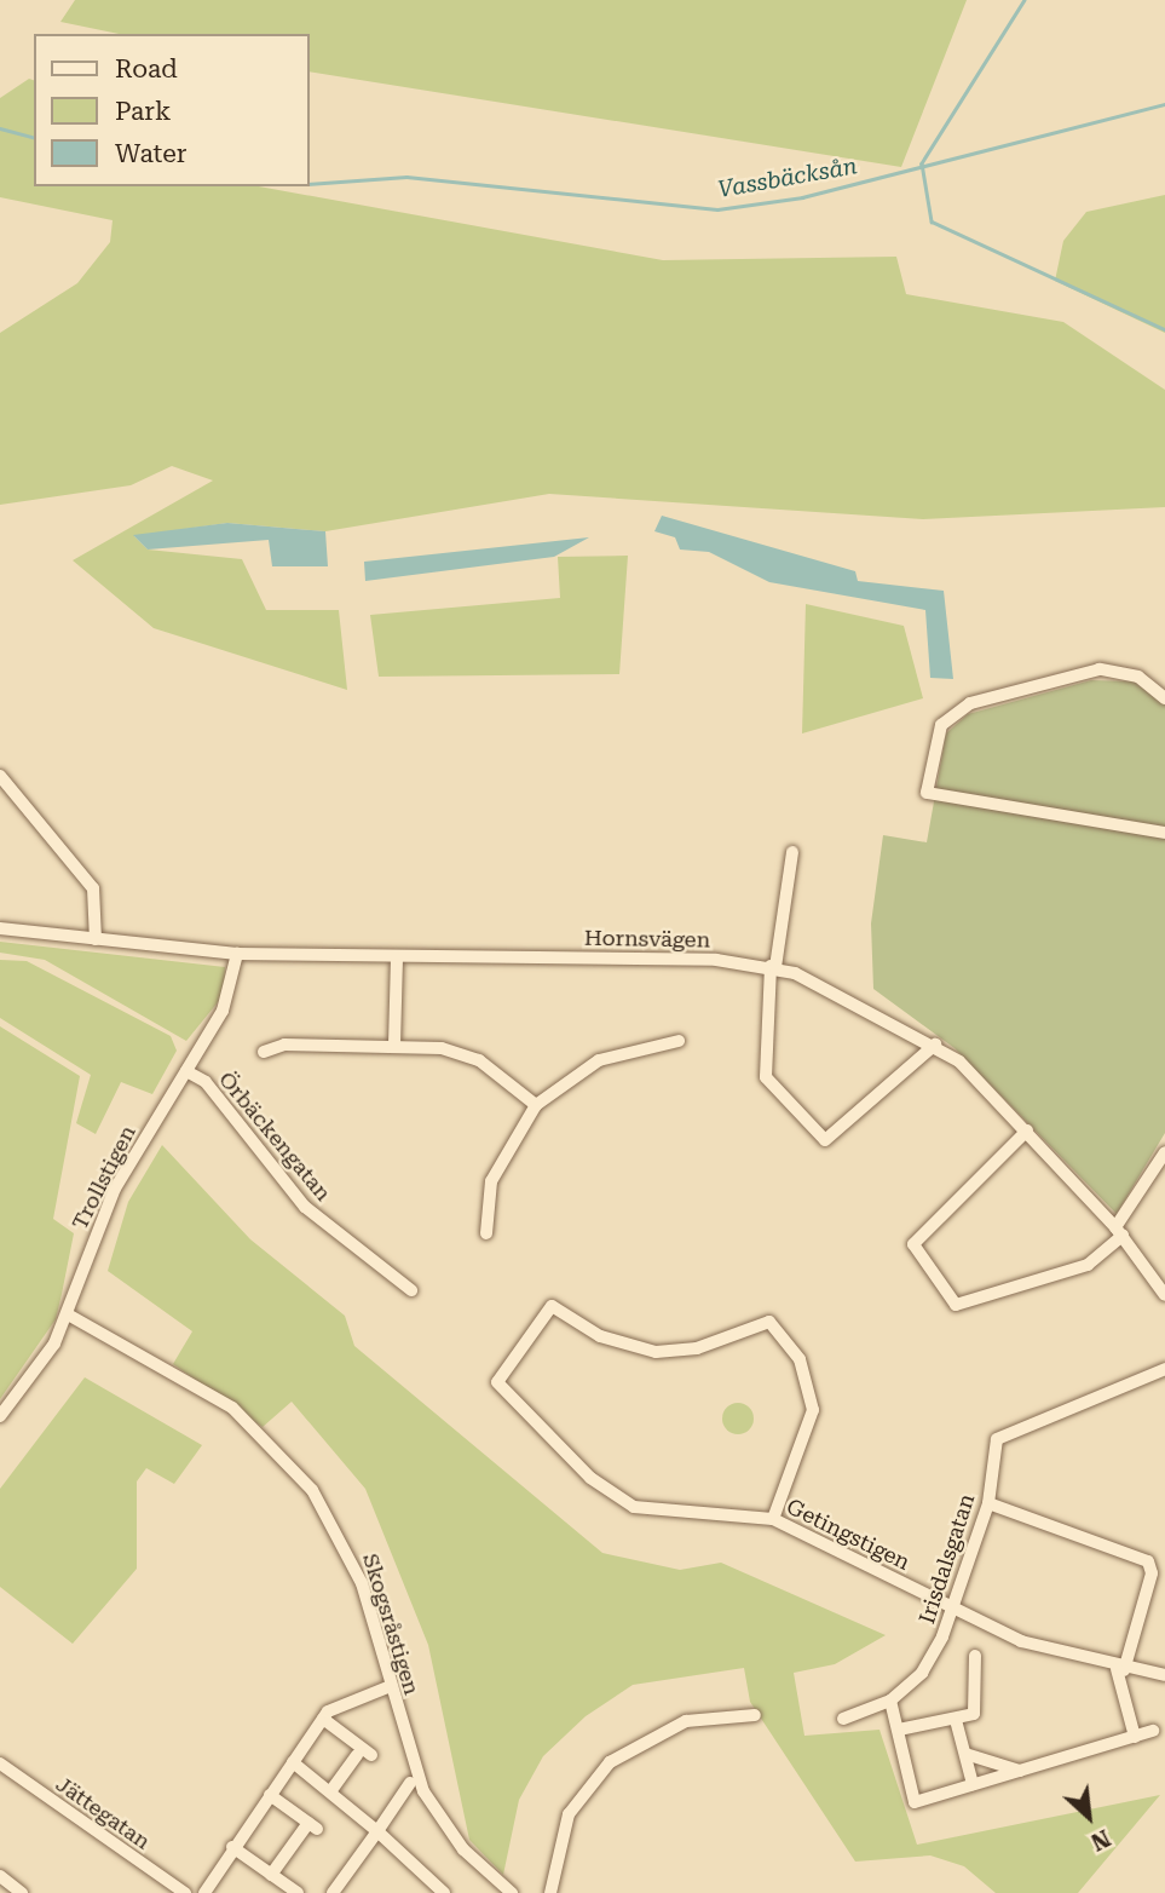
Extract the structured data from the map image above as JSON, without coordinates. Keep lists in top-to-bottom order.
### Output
{
  "streets": {
    "street": [
      "Hornsvägen",
      "Örbäckengatan",
      "Trollstigen",
      "Getingstigen",
      "Irisdalsgatan",
      "Skogsråstigen",
      "Jättegatan"
    ]
  },
  "crossings": [
    ["Hornsvägen", "Trollstigen"],
    ["Örbäckengatan", "Trollstigen"],
    ["Trollstigen", "Skogsråstigen"],
    ["Getingstigen", "Irisdalsgatan"]
  ],
  "water": ["Vassbäcksån"],
  "legend": ["Road", "Park", "Water"],
  "north": "bottom right"
}
